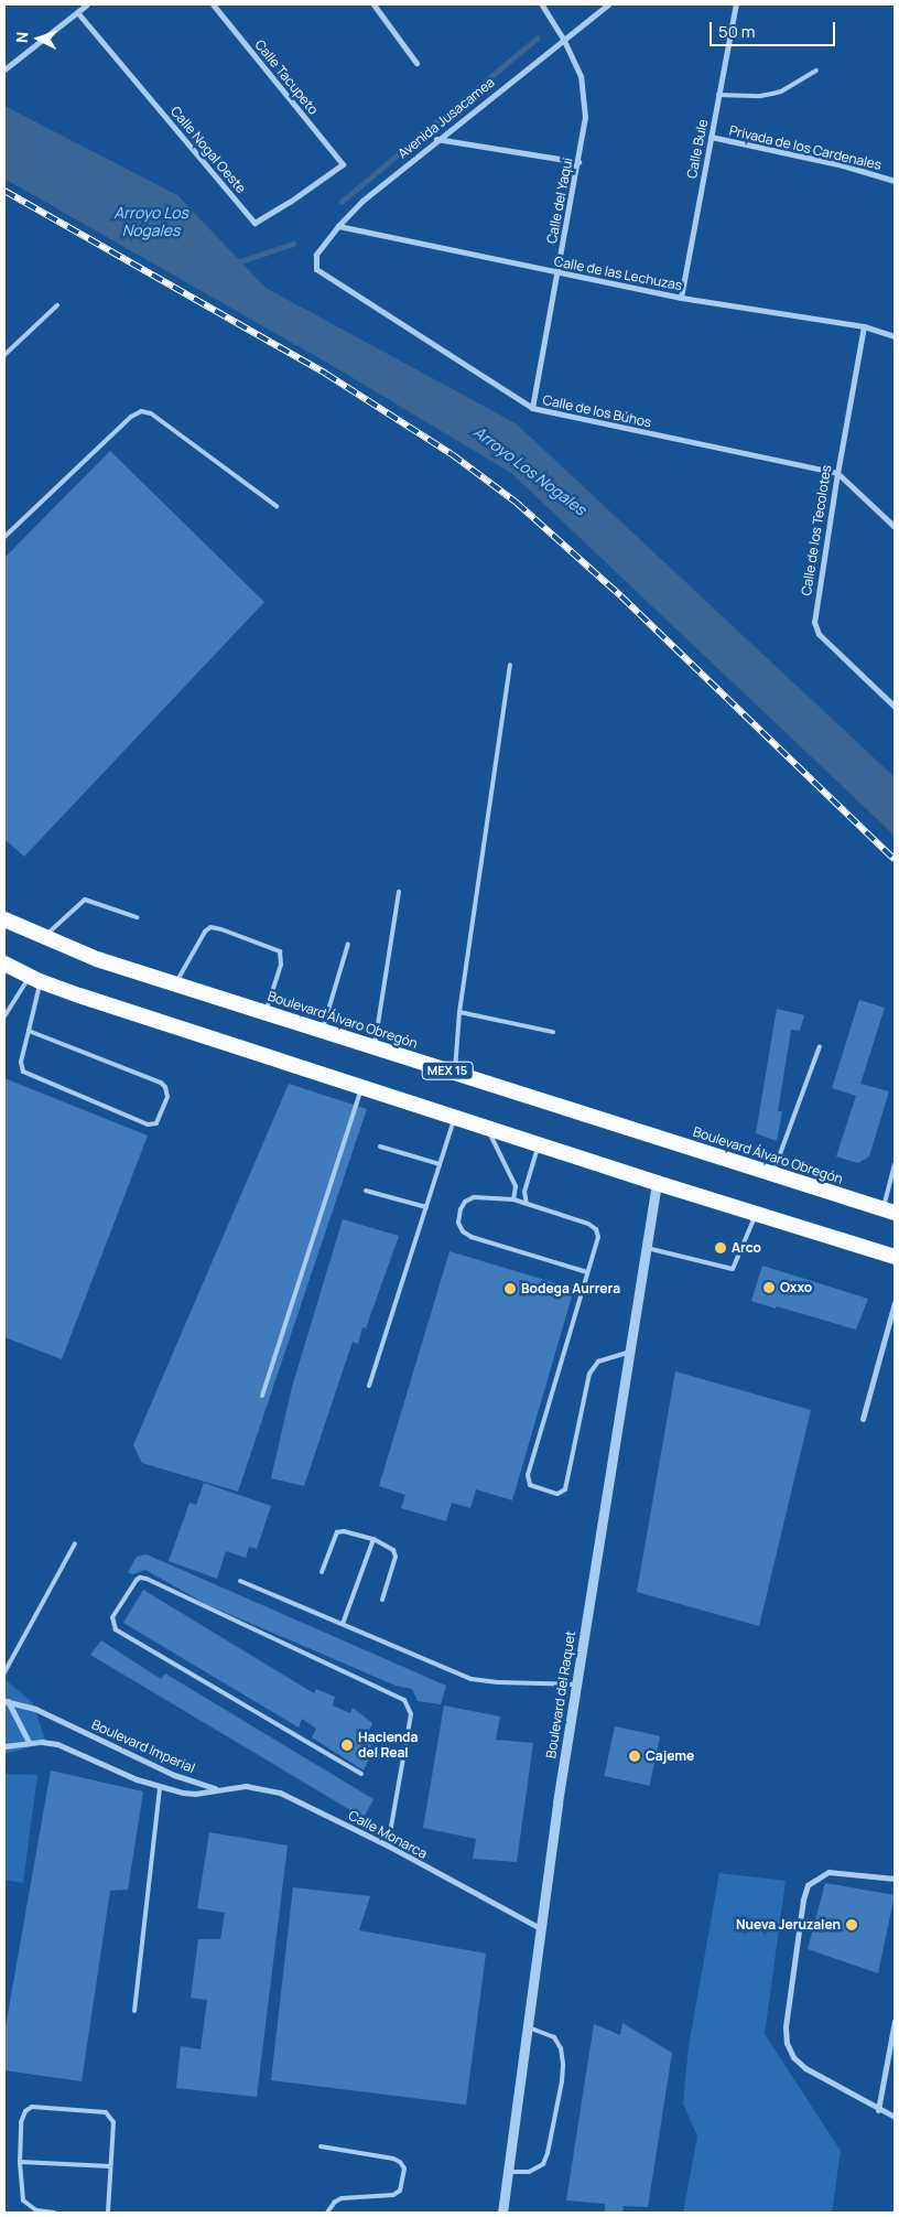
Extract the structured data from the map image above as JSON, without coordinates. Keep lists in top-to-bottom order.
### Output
{
  "streets": {
    "highway": ["Boulevard Álvaro Obregón", "MEX 15"],
    "street": [
      "Calle Tacupeto",
      "Avenida Jusacamea",
      "Privada de los Cardenales",
      "Calle Bule",
      "Calle Nogal Oeste",
      "Calle del Yaqui",
      "Calle de las Lechuzas",
      "Calle de los Búhos",
      "Calle de los Tecolotes",
      "Boulevard del Raquet",
      "Boulevard Imperial",
      "Calle Monarca"
    ]
  },
  "crossings": [
    ["Calle Tacupeto", "Calle Nogal Oeste"],
    ["Avenida Jusacamea", "Calle del Yaqui"],
    ["Avenida Jusacamea", "Calle de las Lechuzas"],
    ["Avenida Jusacamea", "Calle de los Búhos"],
    ["Privada de los Cardenales", "Calle Bule"],
    ["Calle Bule", "Calle de las Lechuzas"],
    ["Calle del Yaqui", "Calle de las Lechuzas"],
    ["Calle del Yaqui", "Calle de los Búhos"],
    ["Calle de las Lechuzas", "Calle de los Tecolotes"],
    ["Calle de los Búhos", "Calle de los Tecolotes"],
    ["Boulevard del Raquet", "Calle Monarca"],
    ["Boulevard Imperial", "Calle Monarca"]
  ],
  "water": ["Arroyo Los Nogales"],
  "places": [
    "Arco",
    "Oxxo",
    "Bodega Aurrera",
    "Hacienda del Real",
    "Cajeme",
    "Nueva Jeruzalen"
  ],
  "scale_bar": "50 m",
  "north": "left"
}
